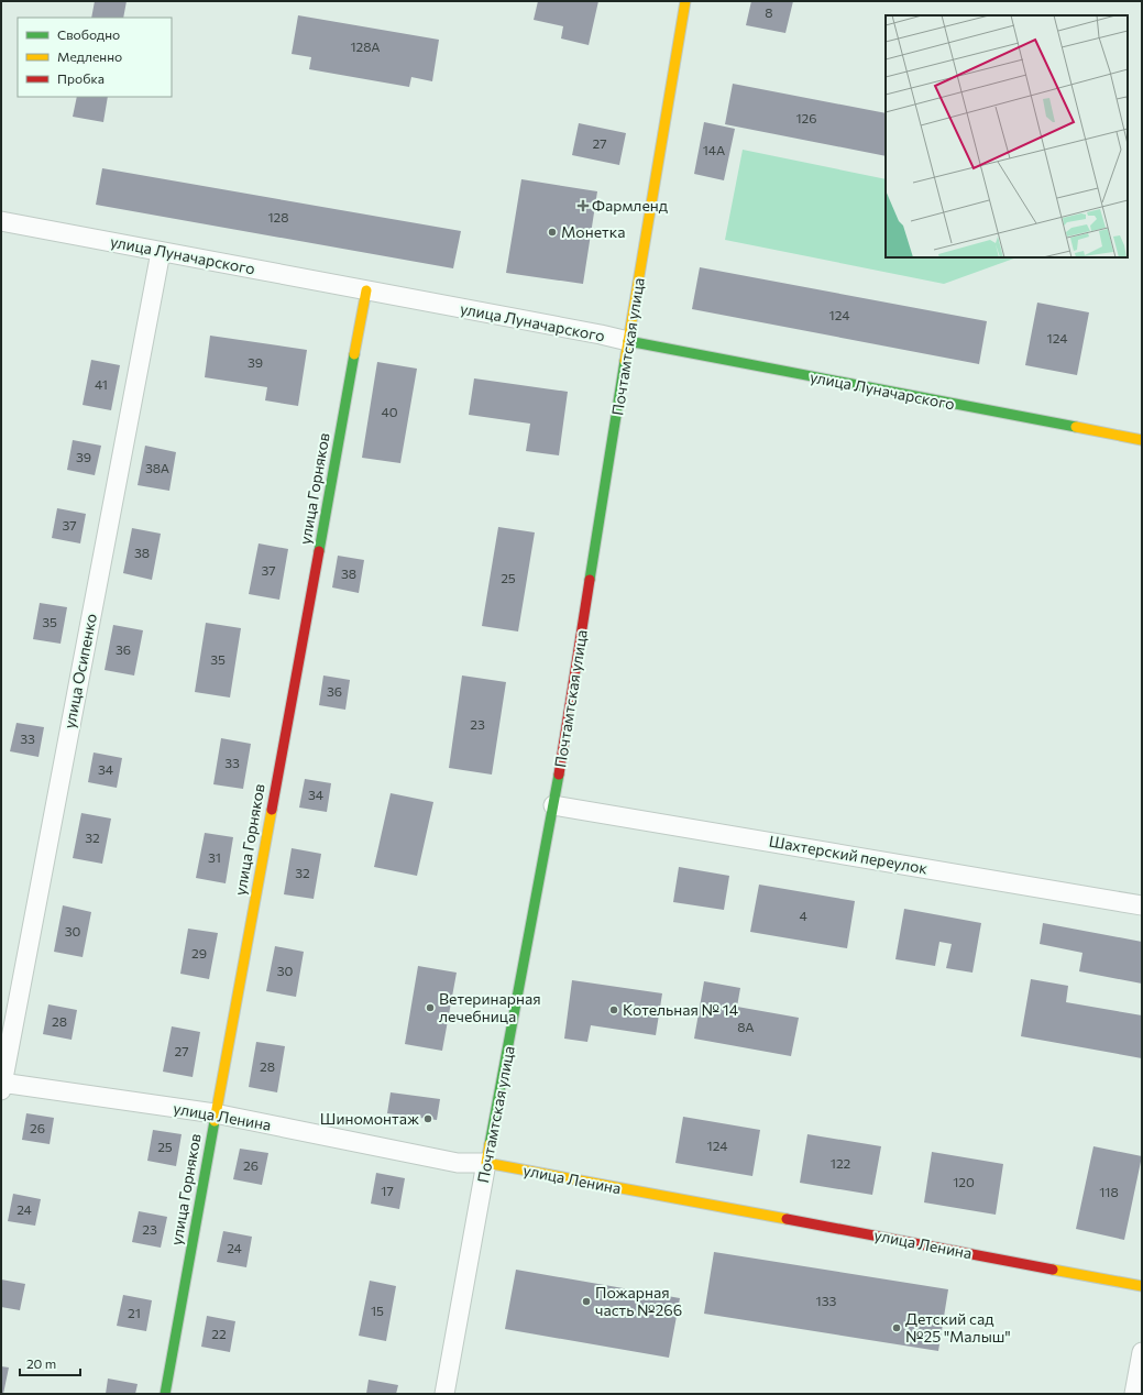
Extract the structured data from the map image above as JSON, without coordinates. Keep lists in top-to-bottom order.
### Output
{
  "streets": {
    "street": [
      "улица Луначарского",
      "Почтамтская улица",
      "улица Горняков",
      "улица Осипенко",
      "Шахтерский переулок",
      "улица Ленина"
    ]
  },
  "crossings": [
    ["улица Луначарского", "Почтамтская улица"],
    ["улица Луначарского", "улица Горняков"],
    ["улица Луначарского", "улица Осипенко"],
    ["Почтамтская улица", "Шахтерский переулок"],
    ["Почтамтская улица", "улица Ленина"],
    ["улица Горняков", "улица Ленина"],
    ["улица Осипенко", "улица Ленина"]
  ],
  "places": {
    "health": ["Фармленд"],
    "other": [
      "Монетка",
      "Ветеринарная лечебница",
      "Котельная № 14",
      "Шиномонтаж",
      "Пожарная часть №266",
      "Детский сад №25 \"Малыш\""
    ]
  },
  "house_numbers": [
    "8",
    "128А",
    "126",
    "27",
    "14А",
    "128",
    "124",
    "124",
    "39",
    "41",
    "40",
    "39",
    "38А",
    "37",
    "38",
    "37",
    "38",
    "25",
    "35",
    "36",
    "35",
    "36",
    "23",
    "33",
    "33",
    "34",
    "34",
    "32",
    "31",
    "32",
    "4",
    "30",
    "29",
    "30",
    "28",
    "8А",
    "27",
    "28",
    "26",
    "124",
    "25",
    "122",
    "26",
    "120",
    "17",
    "118",
    "24",
    "23",
    "24",
    "133",
    "15",
    "21",
    "22"
  ],
  "legend": ["Свободно", "Медленно", "Пробка"],
  "scale_bar": "20 m"
}
